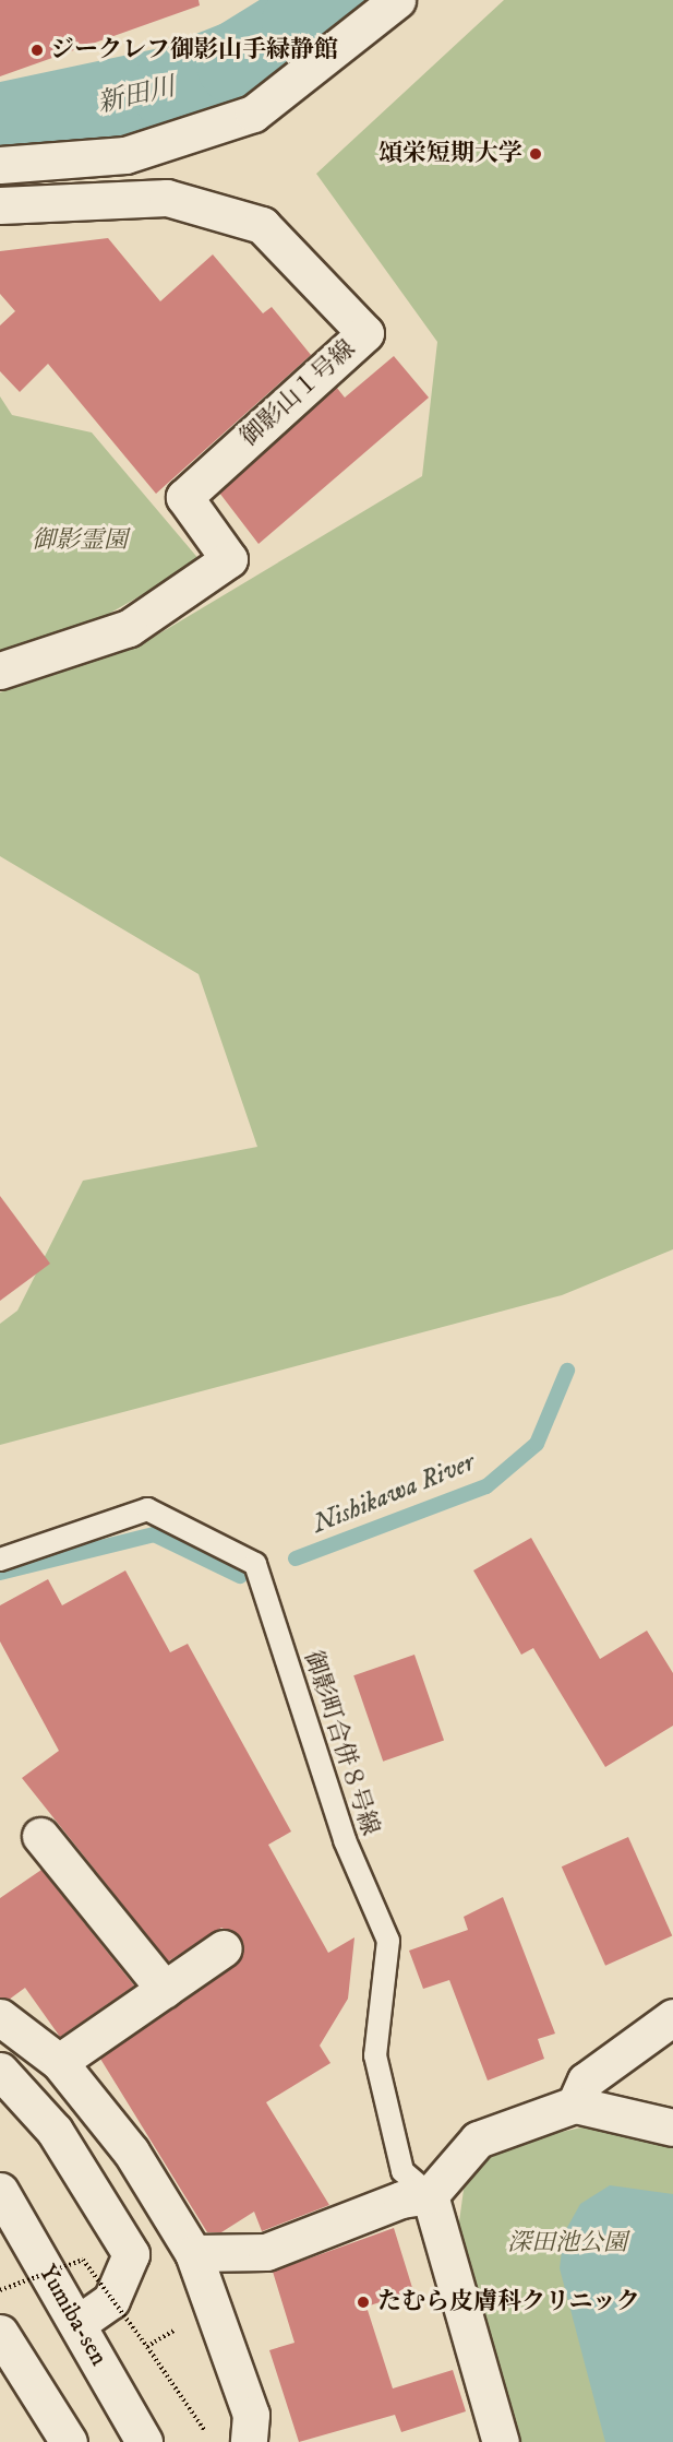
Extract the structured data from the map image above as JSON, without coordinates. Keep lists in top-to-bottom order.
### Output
{
  "streets": {
    "street": ["御影山１号線", "Yumiba-sen"],
    "lane": ["御影町合併８号線"]
  },
  "water": ["新田川", "Nishikawa River"],
  "parks": ["御影霊園", "深田池公園"],
  "places": ["ジークレフ御影山手緑静館", "頌栄短期大学", "たむら皮膚科クリニック"]
}
